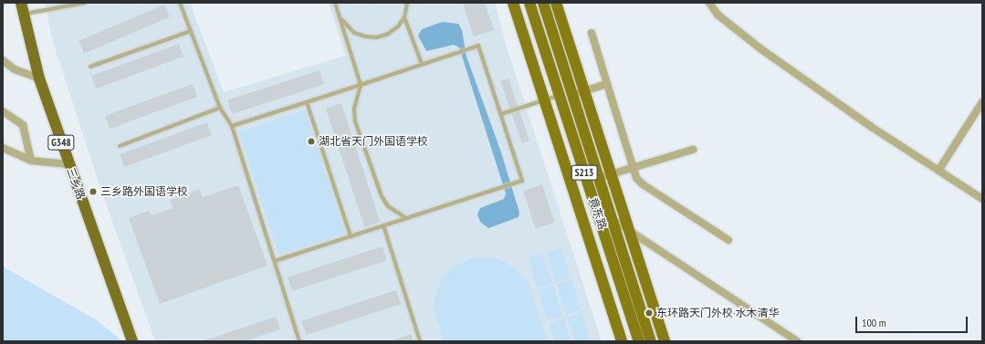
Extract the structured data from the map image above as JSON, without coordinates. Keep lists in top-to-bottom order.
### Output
{
  "streets": {
    "highway": ["G348", "三乡路"],
    "main road": ["S213", "竟东路"]
  },
  "places": ["湖北省天门外国语学校", "三乡路外国语学校", "东环路天门外校·水木清华"],
  "scale_bar": "100 m"
}
